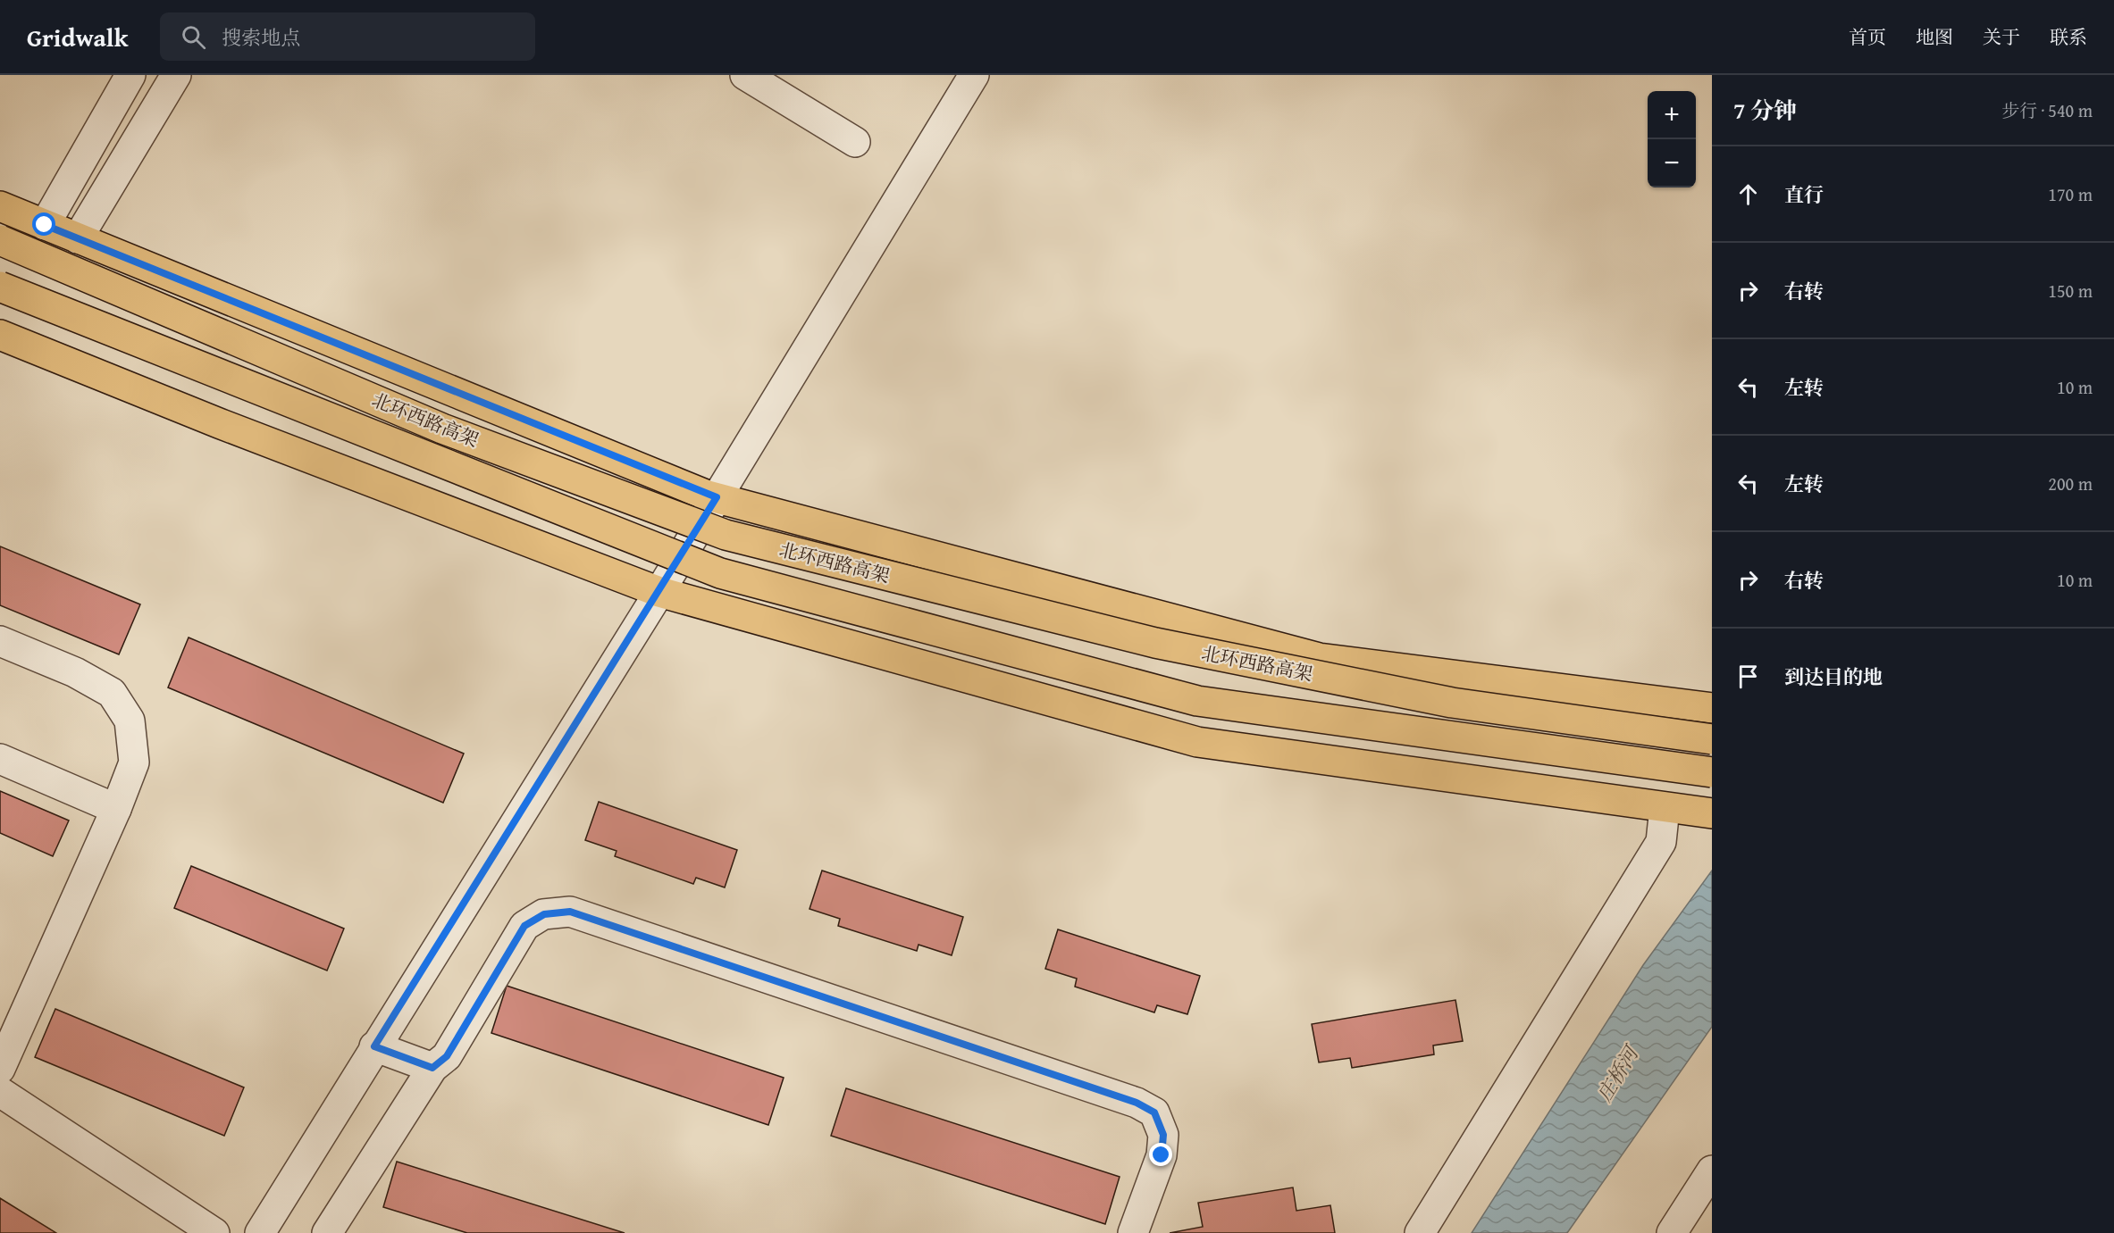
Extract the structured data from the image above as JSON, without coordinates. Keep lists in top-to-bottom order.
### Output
{
  "streets": {
    "main road": ["北环西路高架"]
  },
  "water": ["庄桥河"],
  "page": {
    "header": "Gridwalk",
    "search": "搜索地点",
    "nav": [
      "首页",
      "地图",
      "关于",
      "联系"
    ],
    "heading": ["7 分钟", "步行 · 540 m"],
    "map_buttons": ["+", "−"],
    "list": [
      ["直行", "170 m"],
      ["右转", "150 m"],
      ["左转", "10 m"],
      ["左转", "200 m"],
      ["右转", "10 m"],
      "到达目的地"
    ]
  }
}
